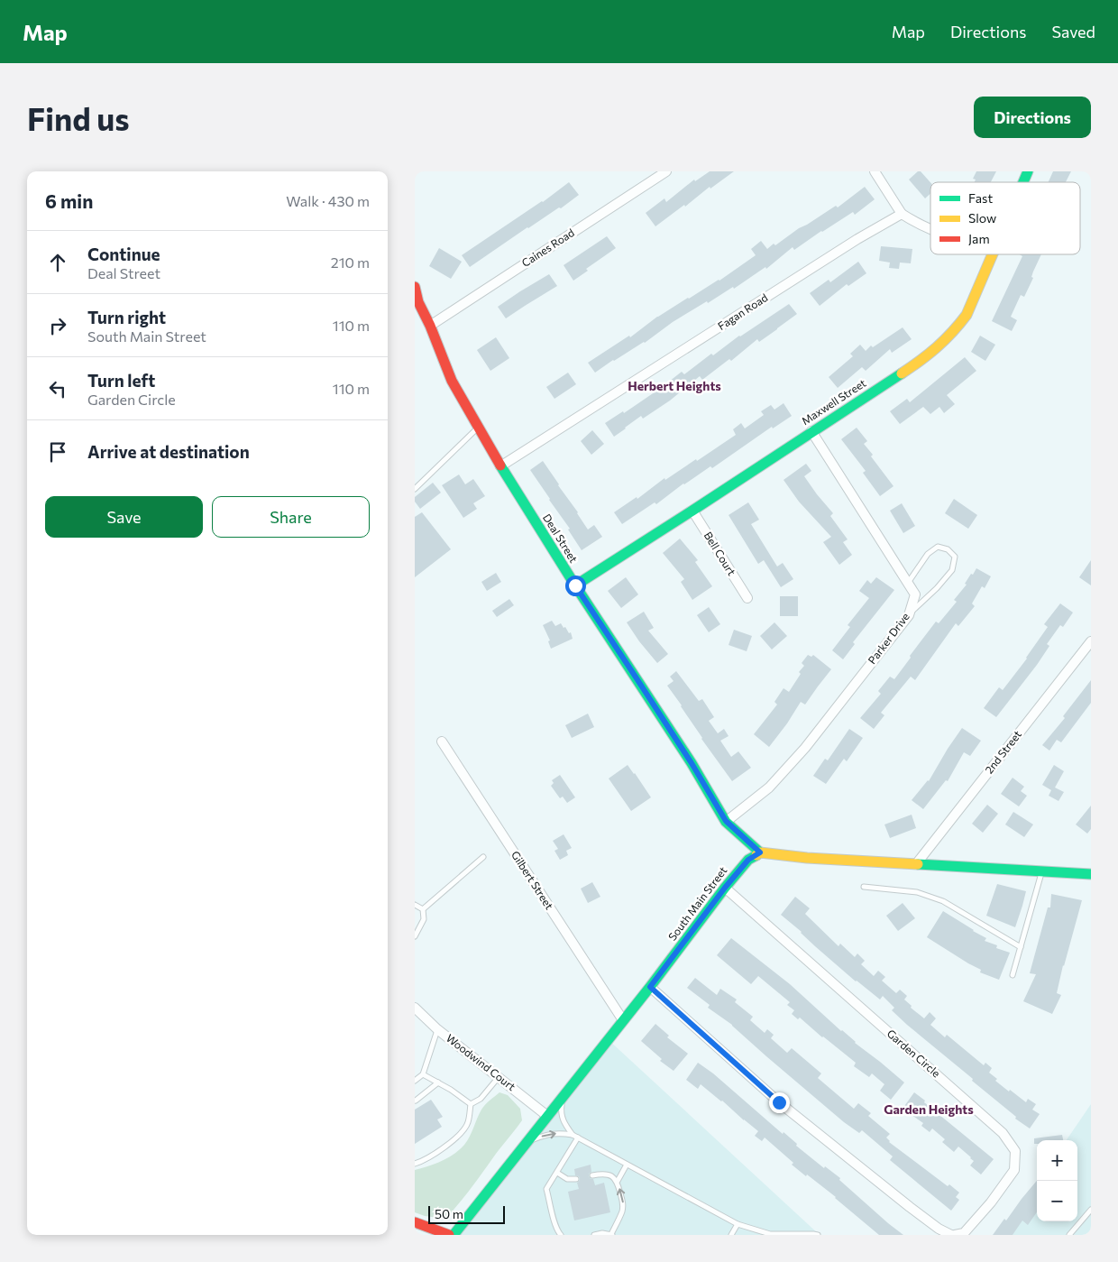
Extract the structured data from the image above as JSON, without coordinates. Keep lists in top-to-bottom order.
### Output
{
  "streets": {
    "street": [
      "Caines Road",
      "Fagan Road",
      "Maxwell Street",
      "Deal Street",
      "Bell Court",
      "Parker Drive",
      "2nd Street",
      "Gilbert Street",
      "South Main Street",
      "Garden Circle",
      "Woodwind Court"
    ]
  },
  "crossings": [
    ["Caines Road", "Deal Street"],
    ["Fagan Road", "Deal Street"],
    ["Maxwell Street", "Deal Street"],
    ["Maxwell Street", "Bell Court"],
    ["Maxwell Street", "Parker Drive"],
    ["Deal Street", "Parker Drive"],
    ["Deal Street", "South Main Street"],
    ["Gilbert Street", "South Main Street"],
    ["South Main Street", "Garden Circle"],
    ["South Main Street", "Woodwind Court"]
  ],
  "districts": ["Herbert Heights", "Garden Heights"],
  "legend": ["Fast", "Slow", "Jam"],
  "scale_bar": "50 m",
  "page": {
    "header": "Map",
    "nav": ["Map", "Directions", "Saved"],
    "buttons": [
      "Directions",
      ["Save", "Share"]
    ],
    "title": "Find us",
    "heading": ["6 min", "Walk · 430 m"],
    "list": [
      ["Continue", "Deal Street", "210 m"],
      ["Turn right", "South Main Street", "110 m"],
      ["Turn left", "Garden Circle", "110 m"],
      "Arrive at destination"
    ],
    "map_buttons": ["+", "−"],
    "scale": "50 m"
  }
}
